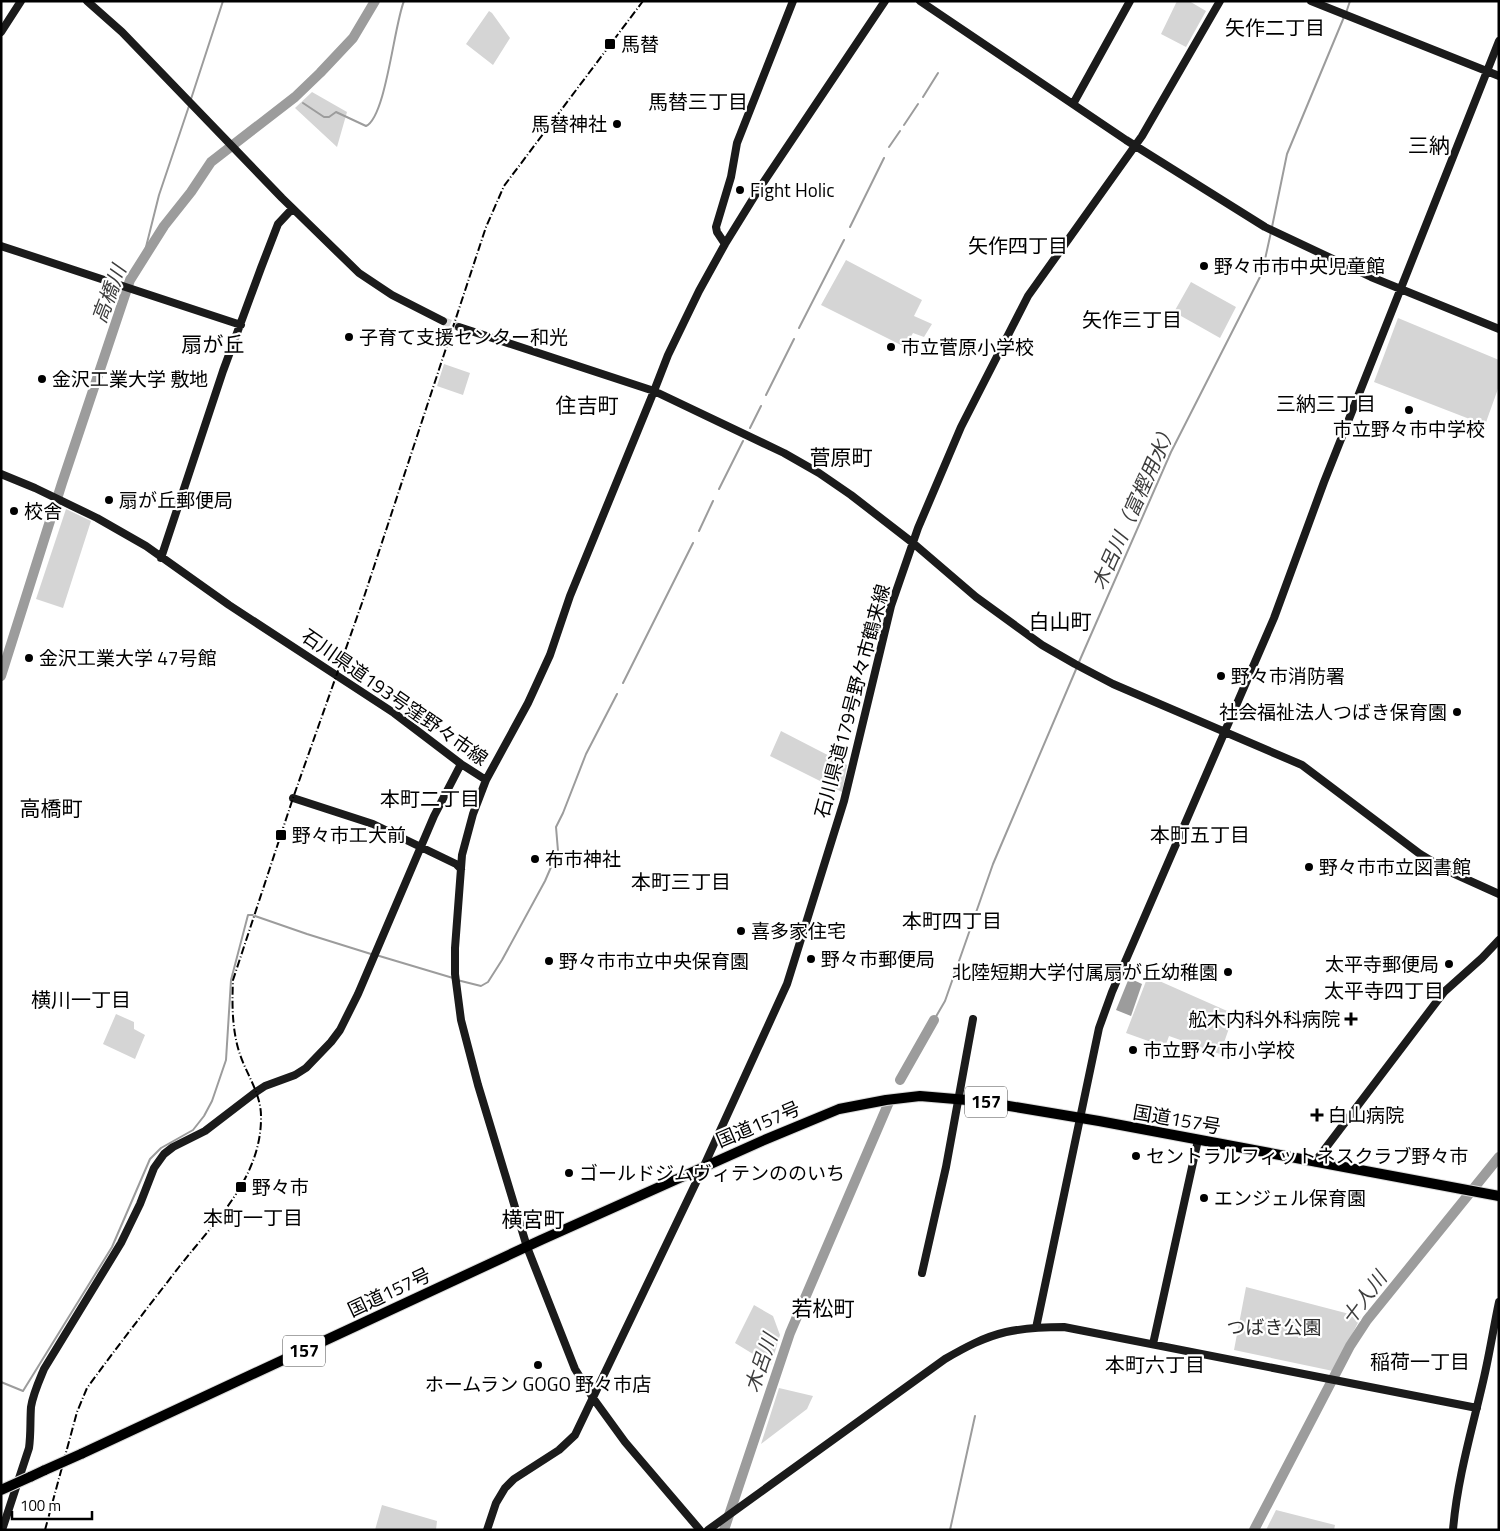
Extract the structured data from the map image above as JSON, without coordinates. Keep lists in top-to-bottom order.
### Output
{
  "streets": {
    "highway": ["157", "国道157号"],
    "street": ["石川県道193号窪野々市線", "石川県道179号野々市鶴来線"]
  },
  "crossings": [
    ["石川県道193号窪野々市線", "石川県道179号野々市鶴来線"],
    ["石川県道193号窪野々市線", "国道157号"],
    ["石川県道179号野々市鶴来線", "国道157号"]
  ],
  "districts": [
    "矢作二丁目",
    "馬替三丁目",
    "三納",
    "矢作四丁目",
    "矢作三丁目",
    "扇が丘",
    "三納三丁目",
    "住吉町",
    "菅原町",
    "白山町",
    "本町二丁目",
    "高橋町",
    "本町五丁目",
    "本町三丁目",
    "本町四丁目",
    "太平寺四丁目",
    "横川一丁目",
    "本町一丁目",
    "横宮町",
    "若松町",
    "稲荷一丁目",
    "本町六丁目"
  ],
  "water": [
    "高橋川",
    "木呂川（富樫用水）",
    "十人川",
    "木呂川"
  ],
  "parks": ["つばき公園"],
  "places": {
    "transit": ["馬替", "野々市工大前", "野々市"],
    "other": [
      "馬替神社",
      "Fight Holic",
      "野々市市中央児童館",
      "子育て支援センター和光",
      "市立菅原小学校",
      "金沢工業大学 敷地",
      "市立野々市中学校",
      "扇が丘郵便局",
      "校舎",
      "金沢工業大学 47号館",
      "野々市消防署",
      "社会福祉法人つばき保育園",
      "布市神社",
      "野々市市立図書館",
      "喜多家住宅",
      "野々市郵便局",
      "野々市市立中央保育園",
      "太平寺郵便局",
      "北陸短期大学付属扇が丘幼稚園",
      "市立野々市小学校",
      "セントラルフィットネスクラブ野々市",
      "ゴールドジムヴィテンののいち",
      "エンジェル保育園",
      "ホームラン GOGO 野々市店"
    ],
    "health": ["舩木内科外科病院", "白山病院"]
  },
  "scale_bar": "100 m"
}
